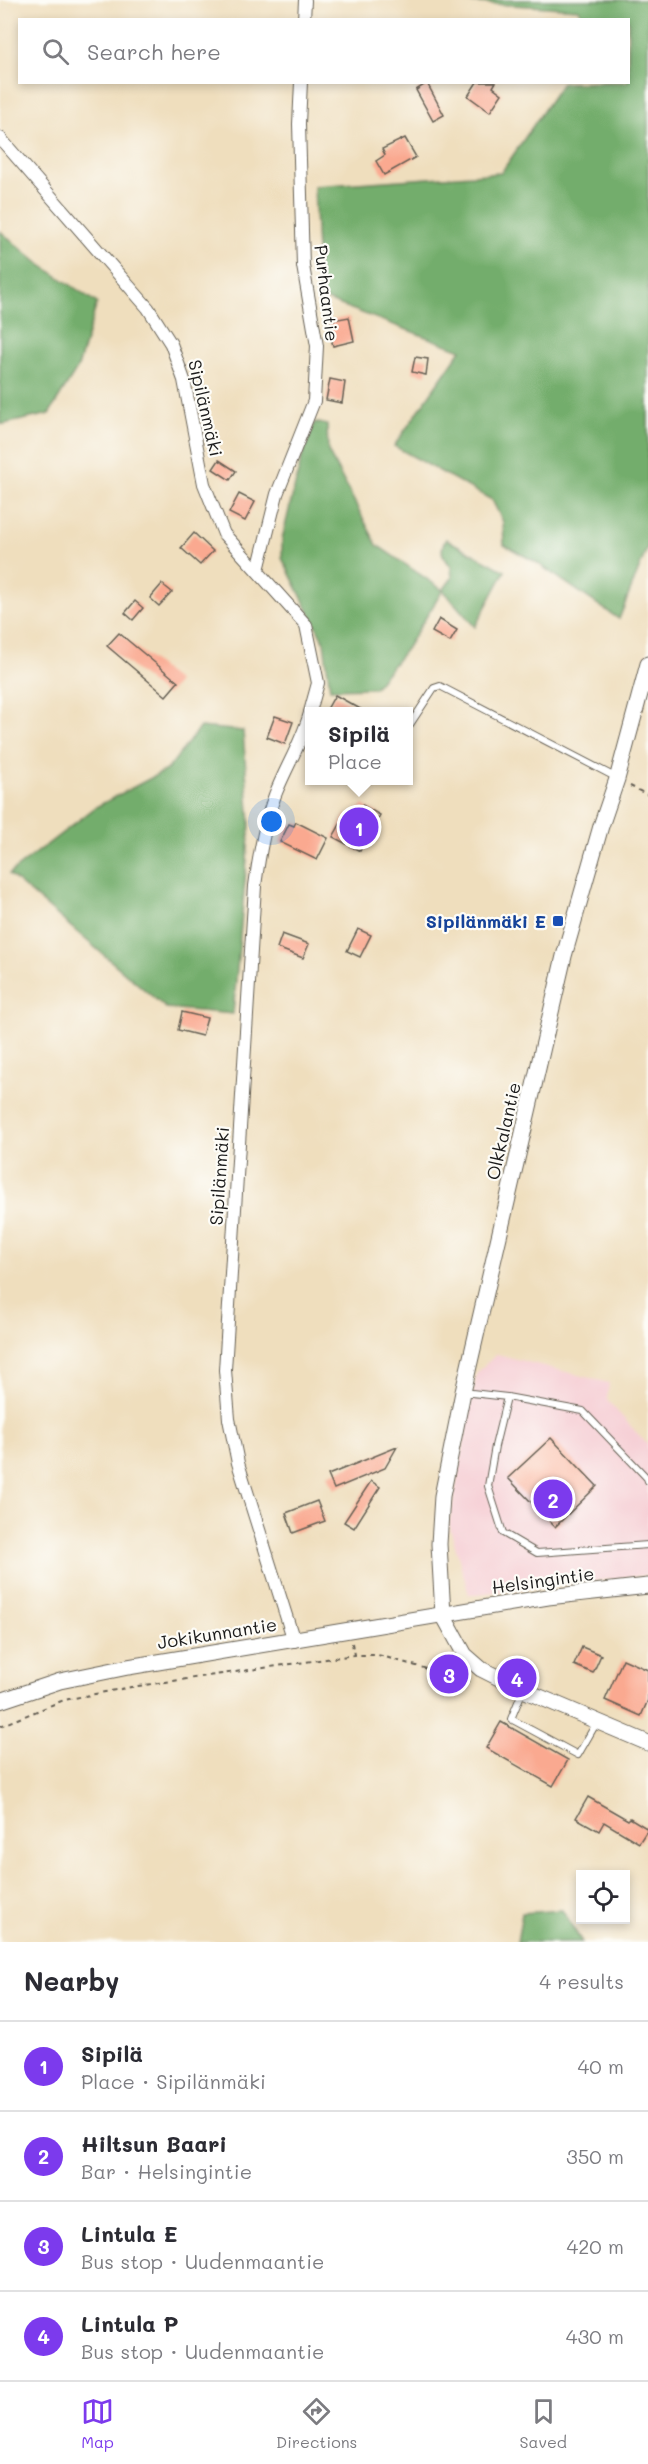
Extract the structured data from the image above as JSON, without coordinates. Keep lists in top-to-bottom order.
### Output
{
  "streets": {
    "street": [
      "Purhaantie",
      "Sipilänmäki",
      "Olkkalantie",
      "Helsingintie",
      "Jokikunnantie"
    ]
  },
  "crossings": [
    ["Purhaantie", "Sipilänmäki"],
    ["Sipilänmäki", "Jokikunnantie"],
    ["Olkkalantie", "Helsingintie"],
    ["Olkkalantie", "Jokikunnantie"],
    ["Helsingintie", "Jokikunnantie"]
  ],
  "places": {
    "transit": ["Sipilänmäki E"]
  },
  "page": {
    "search": "Search here",
    "popup": ["Sipilä", "Place"],
    "pins": [
      "1",
      "2",
      "3",
      "4"
    ],
    "heading": ["Nearby", "4 results"],
    "list": [
      {
        "mark": "1",
        "name": "Sipilä",
        "note": "Place · Sipilänmäki",
        "value": "40 m"
      },
      {
        "mark": "2",
        "name": "Hiltsun Baari",
        "note": "Bar · Helsingintie",
        "value": "350 m"
      },
      {
        "mark": "3",
        "name": "Lintula E",
        "note": "Bus stop · Uudenmaantie",
        "value": "420 m"
      },
      {
        "mark": "4",
        "name": "Lintula P",
        "note": "Bus stop · Uudenmaantie",
        "value": "430 m"
      }
    ],
    "nav": ["Map", "Directions", "Saved"]
  }
}
